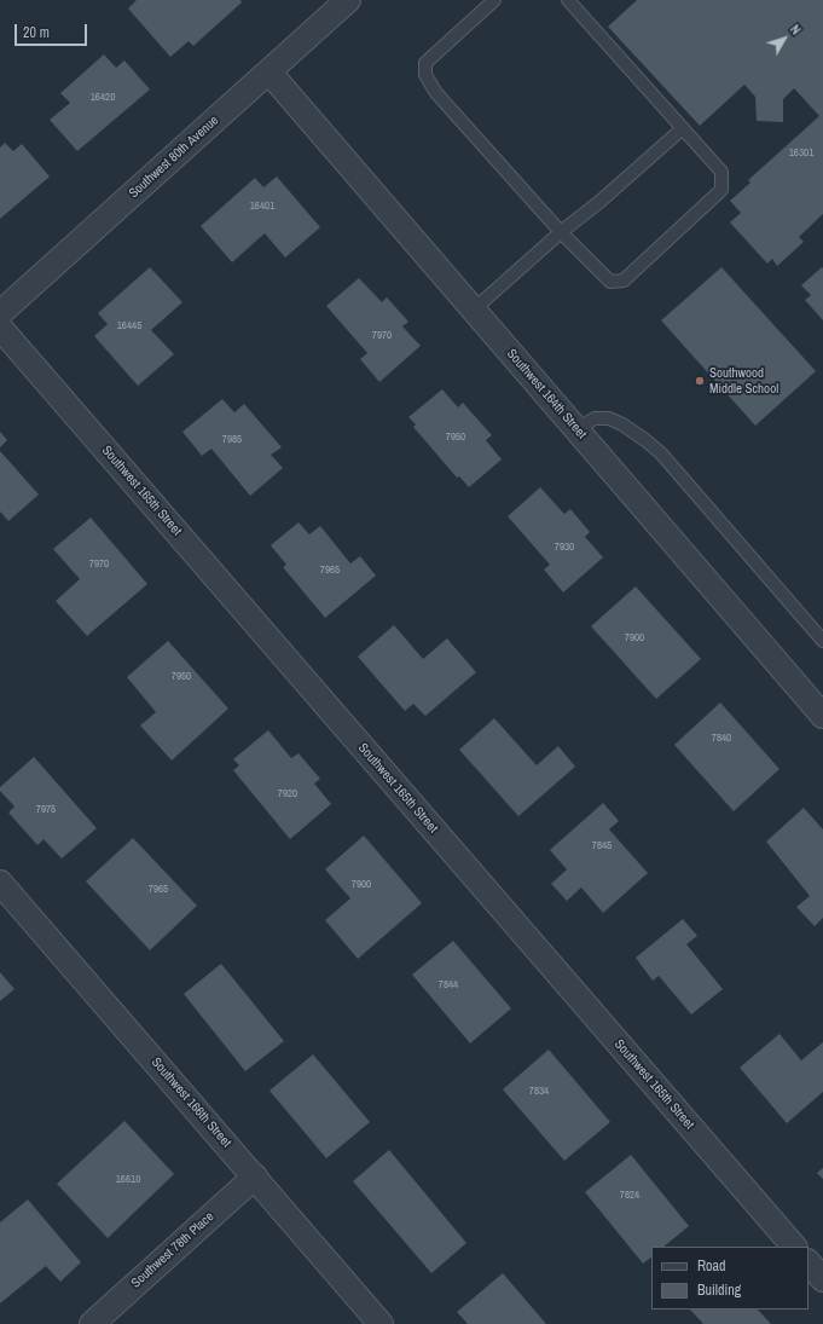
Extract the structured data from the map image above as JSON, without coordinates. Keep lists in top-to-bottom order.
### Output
{
  "streets": {
    "street": [
      "Southwest 80th Avenue",
      "Southwest 164th Street",
      "Southwest 165th Street",
      "Southwest 166th Street",
      "Southwest 78th Place"
    ]
  },
  "crossings": [
    ["Southwest 80th Avenue", "Southwest 164th Street"],
    ["Southwest 166th Street", "Southwest 78th Place"]
  ],
  "places": ["Southwood Middle School"],
  "house_numbers": [
    "16420",
    "16301",
    "16401",
    "16445",
    "7970",
    "7950",
    "7985",
    "7930",
    "7970",
    "7965",
    "7900",
    "7950",
    "7840",
    "7920",
    "7975",
    "7845",
    "7900",
    "7965",
    "7844",
    "7834",
    "16610",
    "7824"
  ],
  "legend": ["Road", "Building"],
  "scale_bar": "20 m",
  "north": "top right"
}
